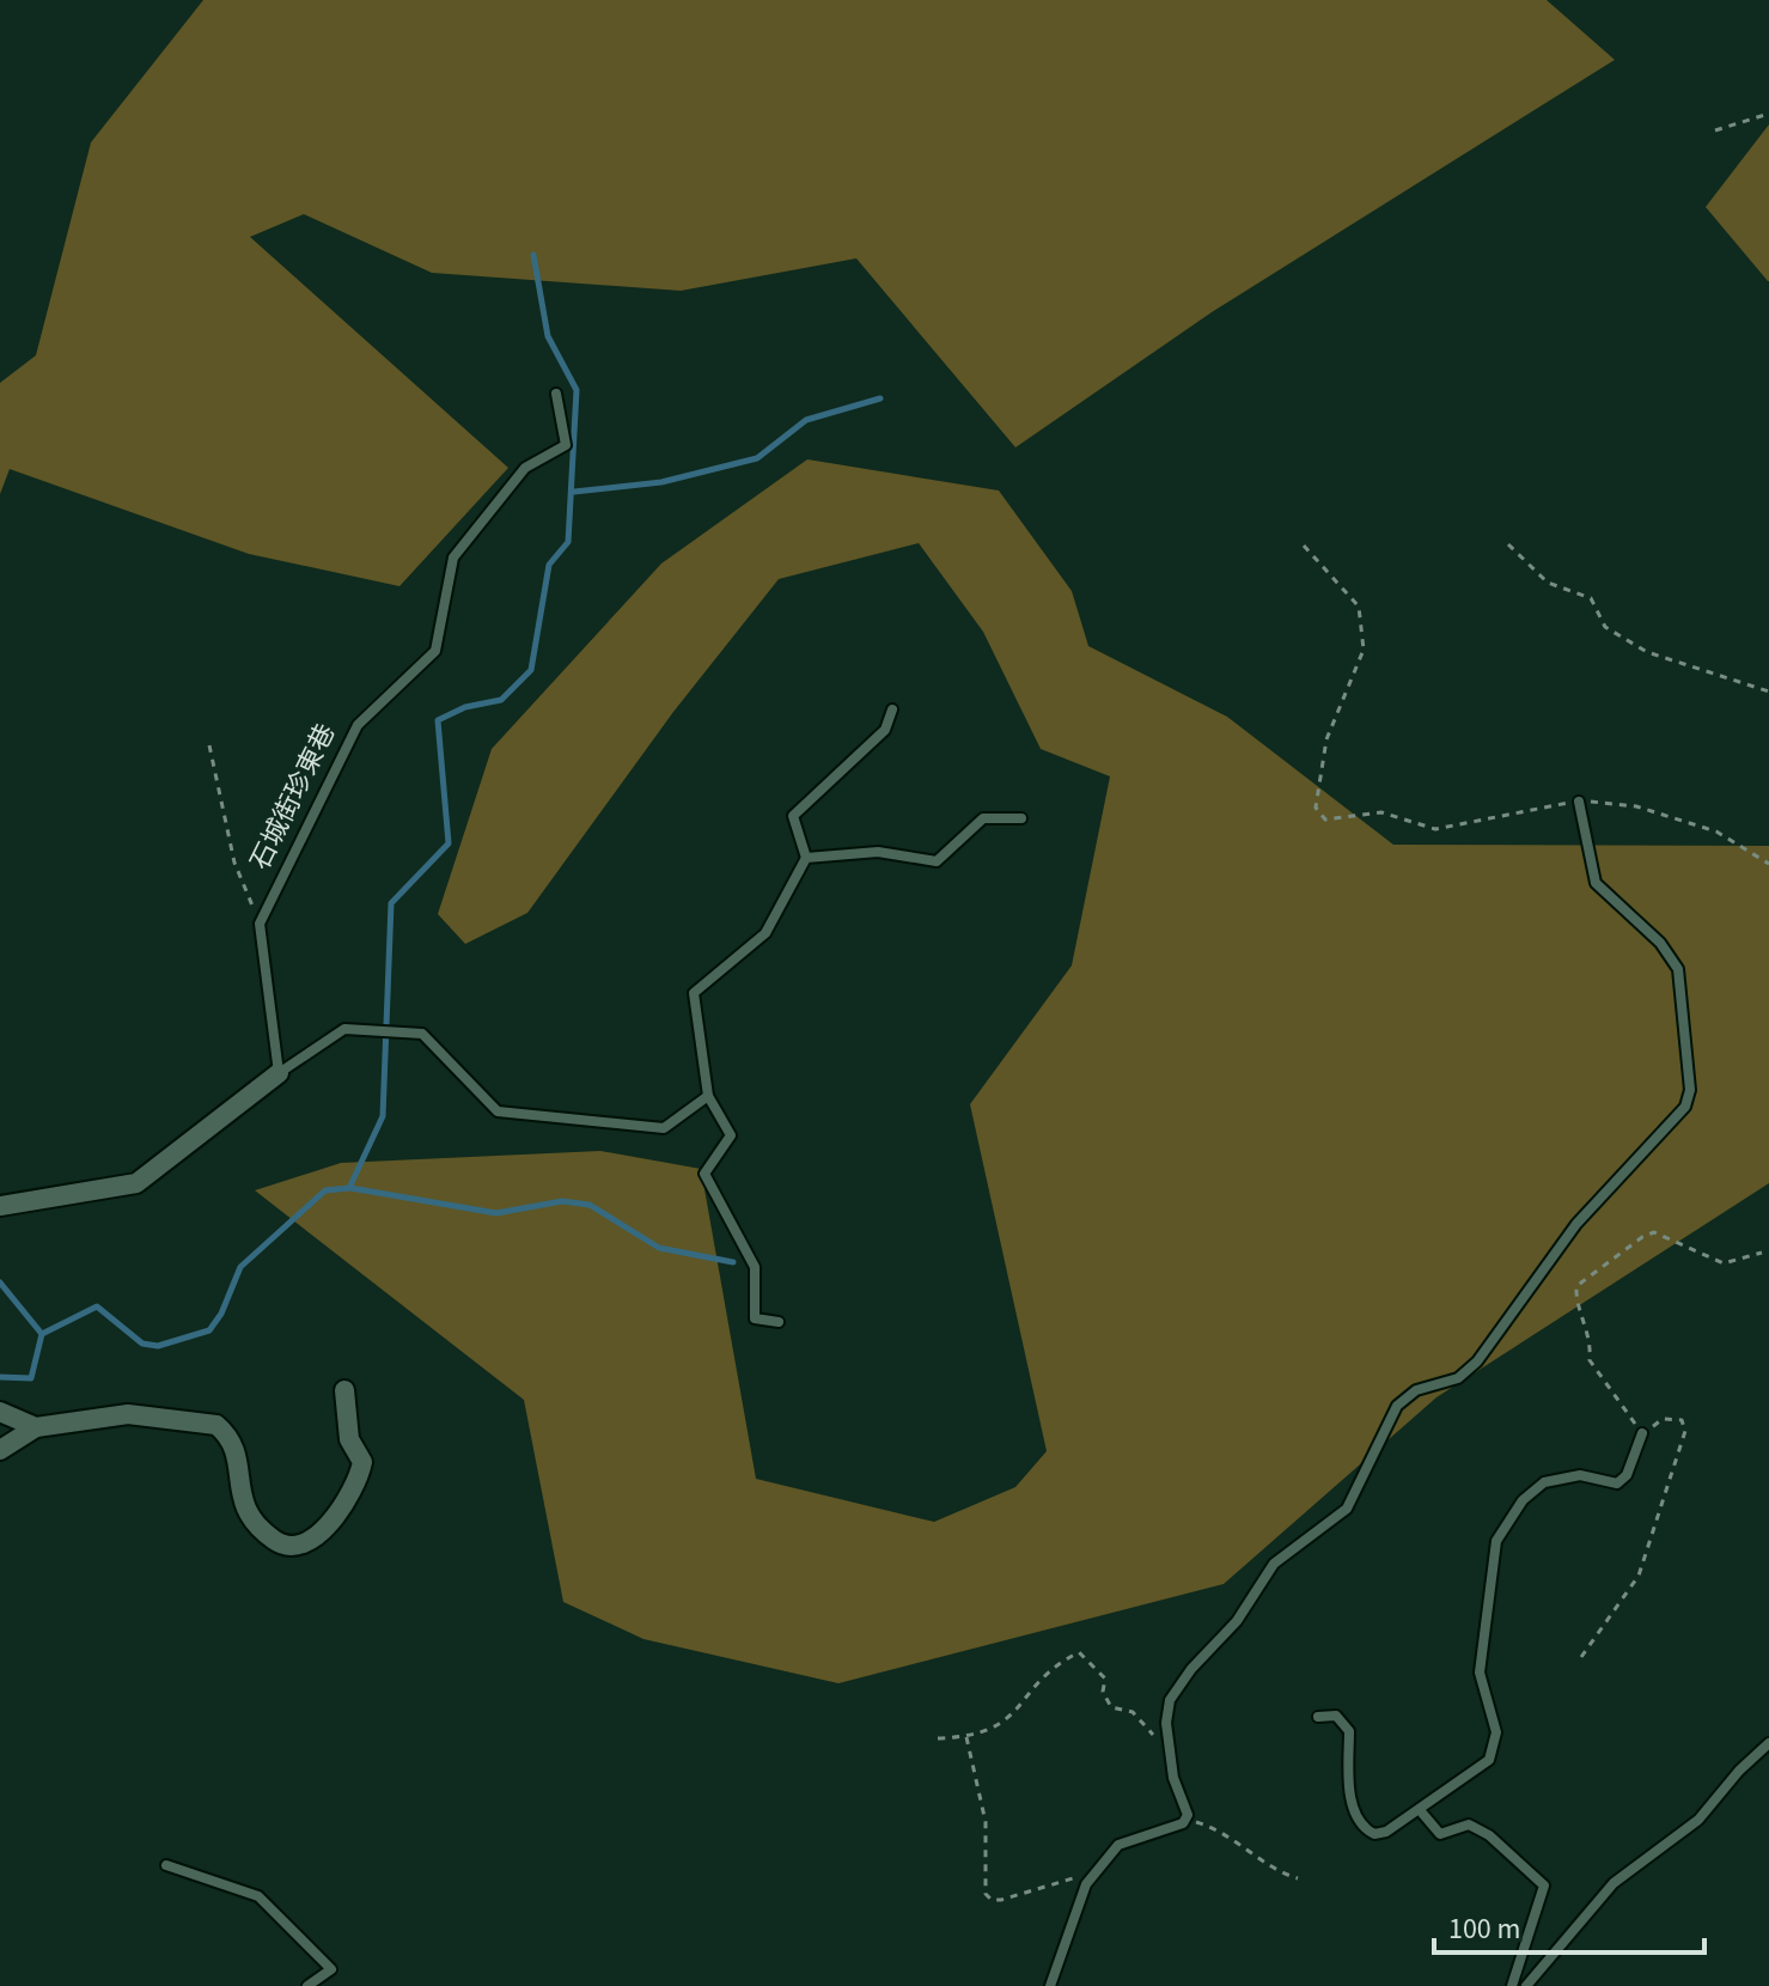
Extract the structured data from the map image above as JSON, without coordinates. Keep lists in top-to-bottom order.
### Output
{
  "streets": {
    "lane": ["石城街珍東巷"]
  },
  "scale_bar": "100 m"
}
